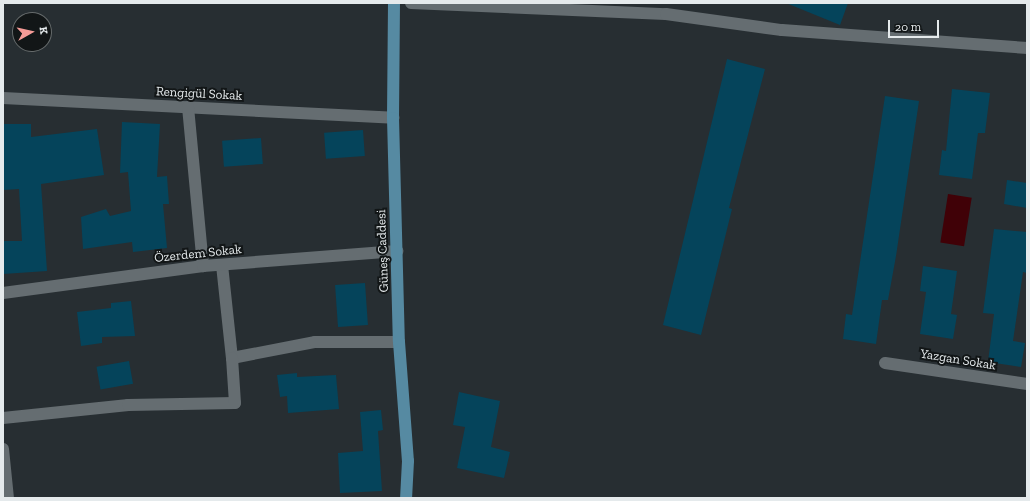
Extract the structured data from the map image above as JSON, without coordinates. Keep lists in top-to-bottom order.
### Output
{
  "streets": {
    "main road": ["Güneş Caddesi"],
    "street": ["Rengigül Sokak", "Özerdem Sokak", "Yazgan Sokak"]
  },
  "crossings": [
    ["Rengigül Sokak", "Güneş Caddesi"],
    ["Güneş Caddesi", "Özerdem Sokak"]
  ],
  "scale_bar": "20 m",
  "north": "right"
}
